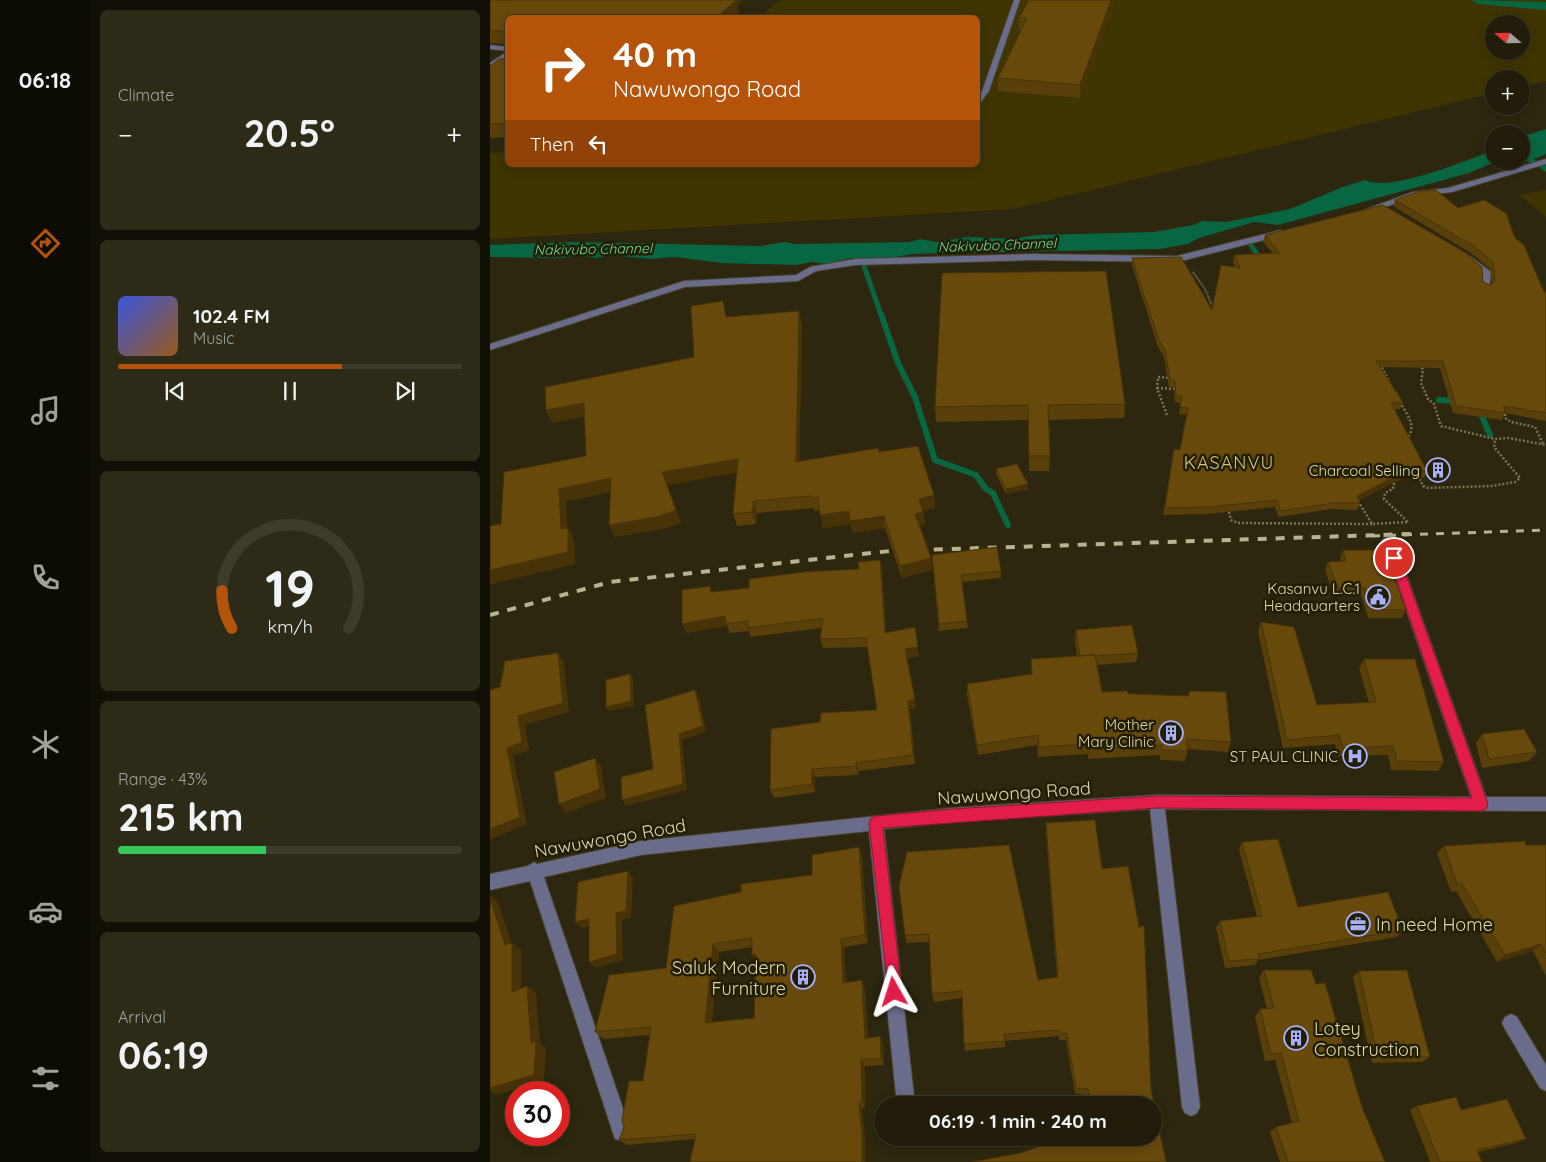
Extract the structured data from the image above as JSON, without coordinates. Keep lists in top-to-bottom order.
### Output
{
  "streets": {
    "street": ["Nawuwongo Road"]
  },
  "districts": ["KASANVU"],
  "water": ["Nakivubo Channel"],
  "places": {
    "building": [
      "Charcoal Selling",
      "Mother Mary Clinic",
      "Saluk Modern Furniture",
      "Lotey Construction"
    ],
    "public building": ["Kasanvu L.C.1 Headquarters"],
    "hospital": ["ST PAUL CLINIC"],
    "office": ["In need Home"]
  },
  "north": "left",
  "page": {
    "tabs": "06:18",
    "tile": [
      "Climate",
      ["Range · 43%", "215 km"],
      ["Arrival", "06:19"]
    ],
    "map_buttons": ["+", "−"],
    "turn": ["40 m", "Nawuwongo Road"],
    "heat": ["−", "20.5°", "+"],
    "then": "Then",
    "song": ["102.4 FM", "Music"],
    "limit": "30",
    "trip": "06:19 · 1 min · 240 m",
    "gauge": ["19", "km/h"]
  }
}
